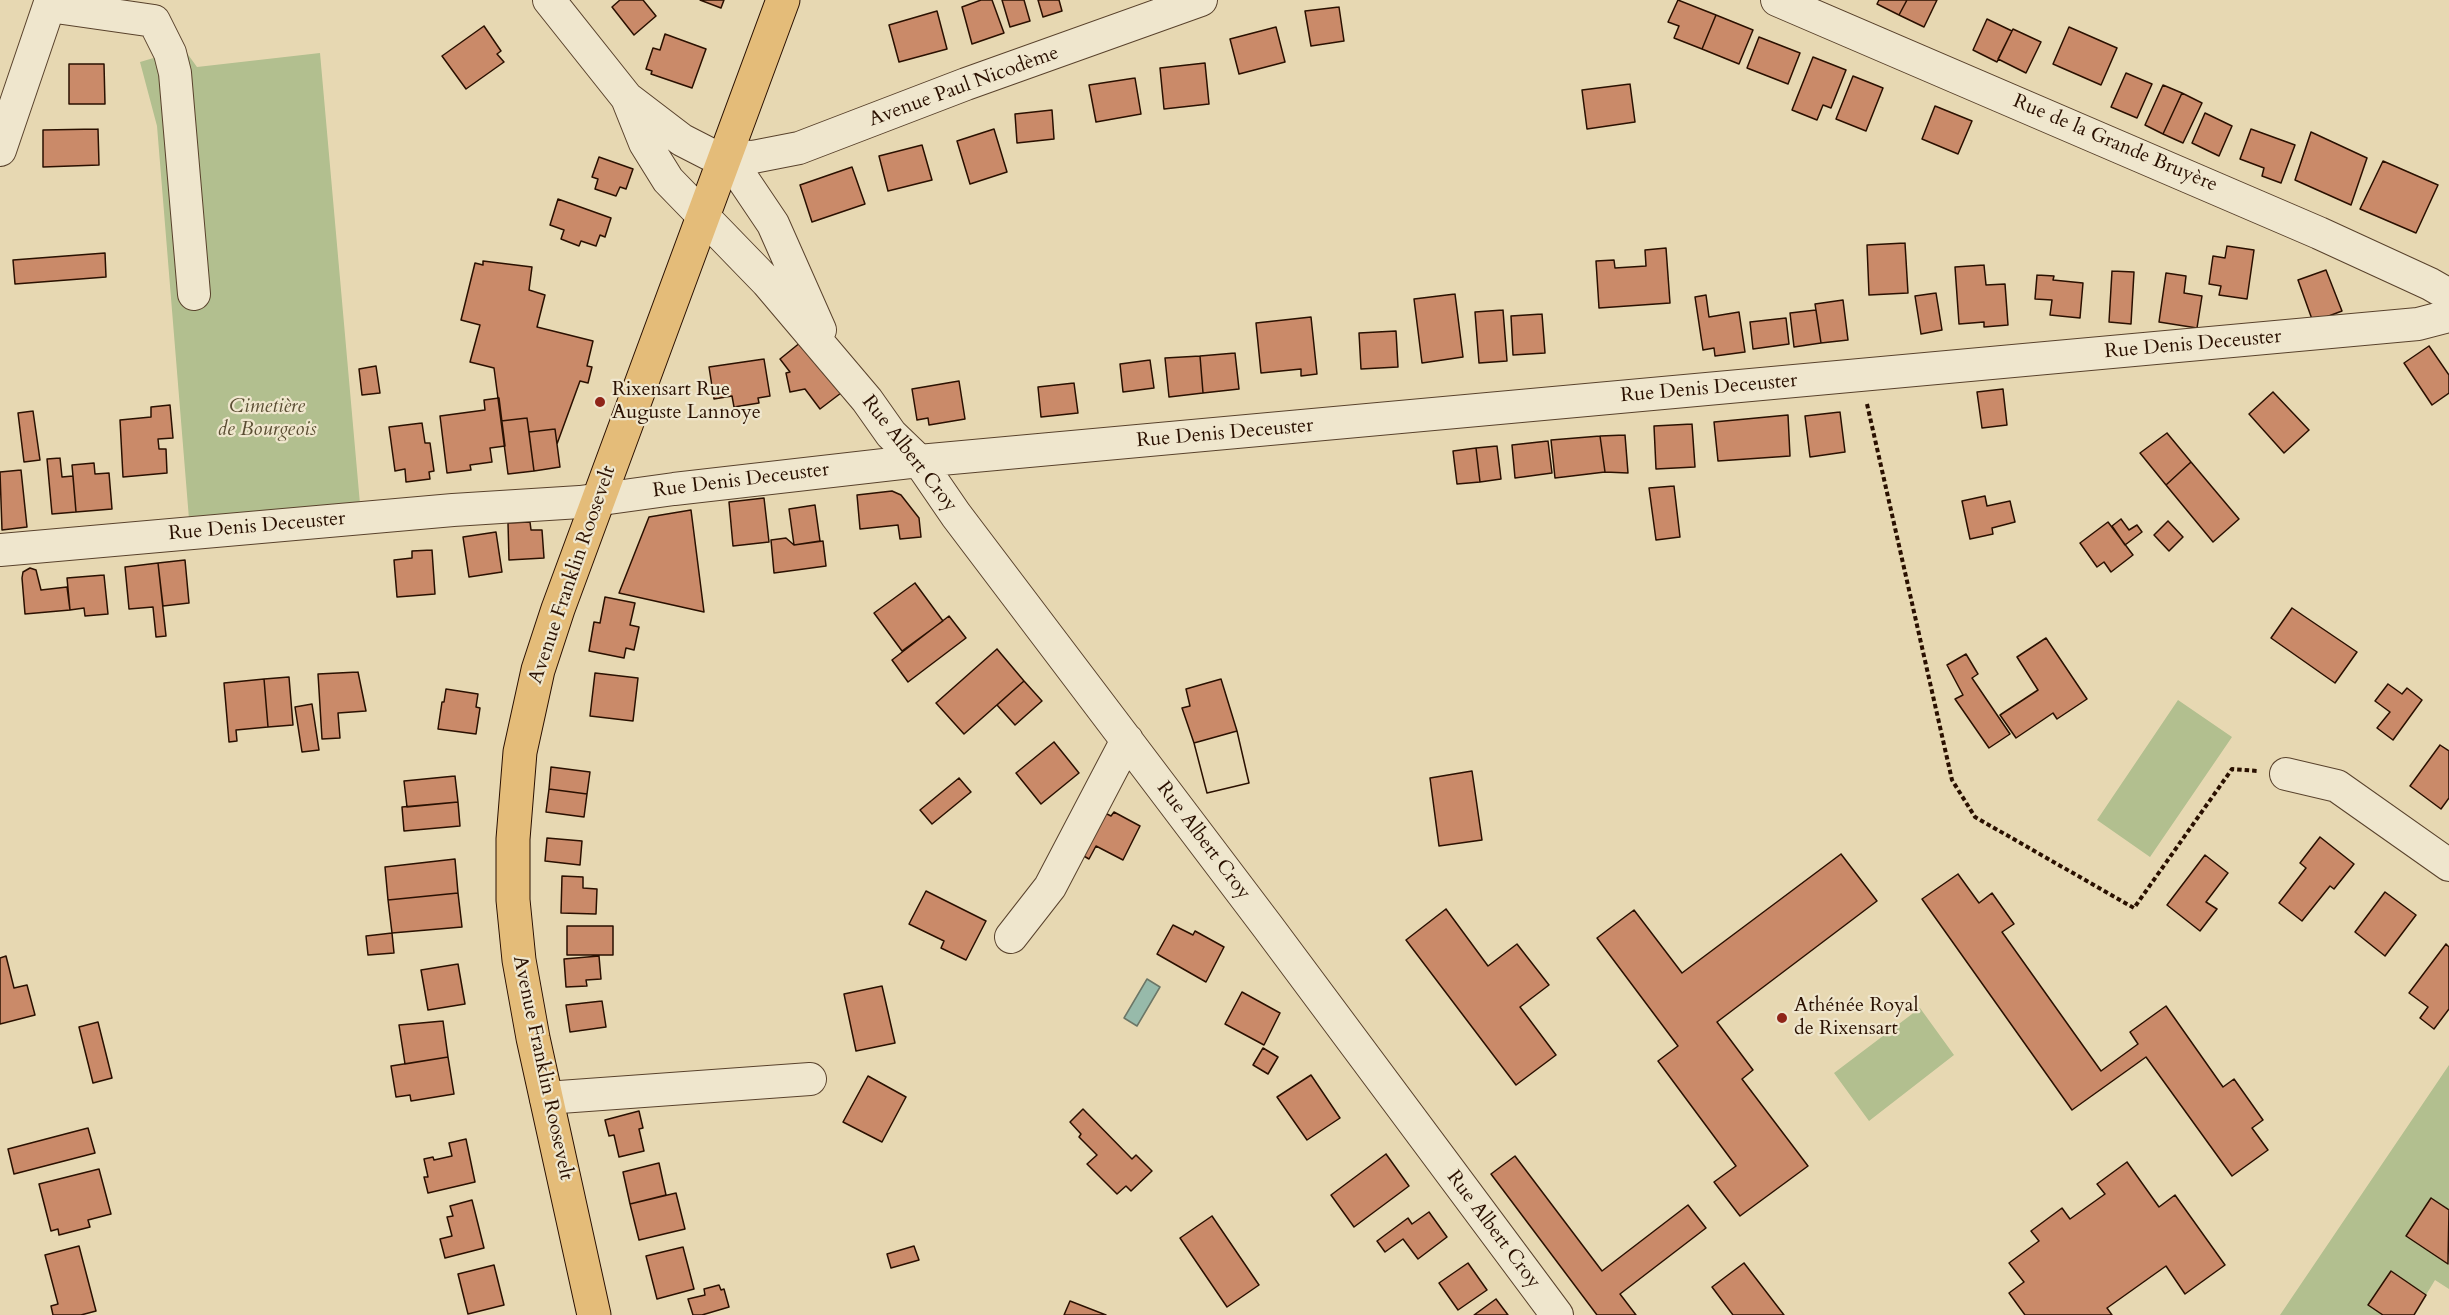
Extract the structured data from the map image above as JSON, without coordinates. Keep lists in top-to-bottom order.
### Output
{
  "streets": {
    "main road": ["Avenue Franklin Roosevelt"],
    "street": [
      "Avenue Paul Nicodème",
      "Rue de la Grande Bruyère",
      "Rue Denis Deceuster",
      "Rue Albert Croy"
    ]
  },
  "crossings": [
    ["Avenue Paul Nicodème", "Rue Albert Croy"],
    ["Avenue Paul Nicodème", "Avenue Franklin Roosevelt"],
    ["Rue Denis Deceuster", "Rue Albert Croy"],
    ["Rue Denis Deceuster", "Avenue Franklin Roosevelt"],
    ["Rue Albert Croy", "Avenue Franklin Roosevelt"]
  ],
  "parks": ["Cimetière de Bourgeois"],
  "places": ["Rixensart Rue Auguste Lannoye", "Athénée Royal de Rixensart"]
}
